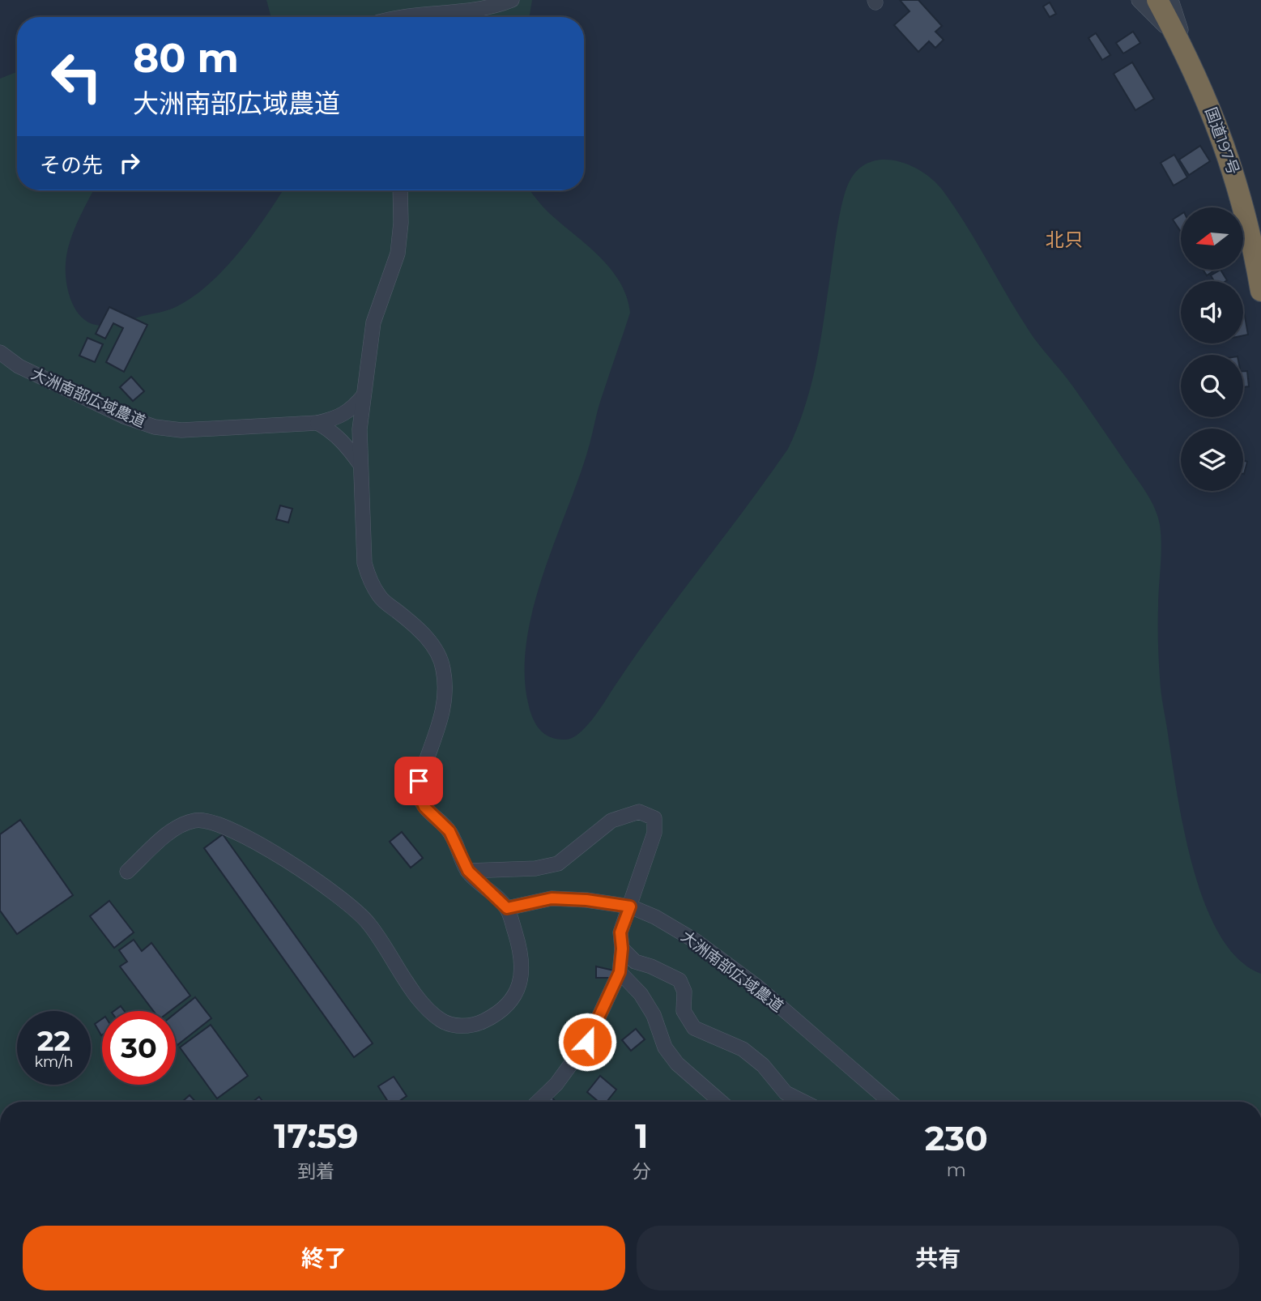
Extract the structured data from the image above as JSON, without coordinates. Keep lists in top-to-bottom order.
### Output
{
  "streets": {
    "highway": ["国道197号"],
    "street": ["大洲南部広域農道"]
  },
  "districts": ["北只"],
  "north": "left",
  "page": {
    "turn": ["80 m", "大洲南部広域農道"],
    "then": "その先",
    "speed": "22 km/h",
    "limit": "30",
    "eta": [
      "17:59",
      "到着",
      "1",
      "分",
      "230",
      "m"
    ],
    "buttons": ["終了", "共有"]
  }
}
